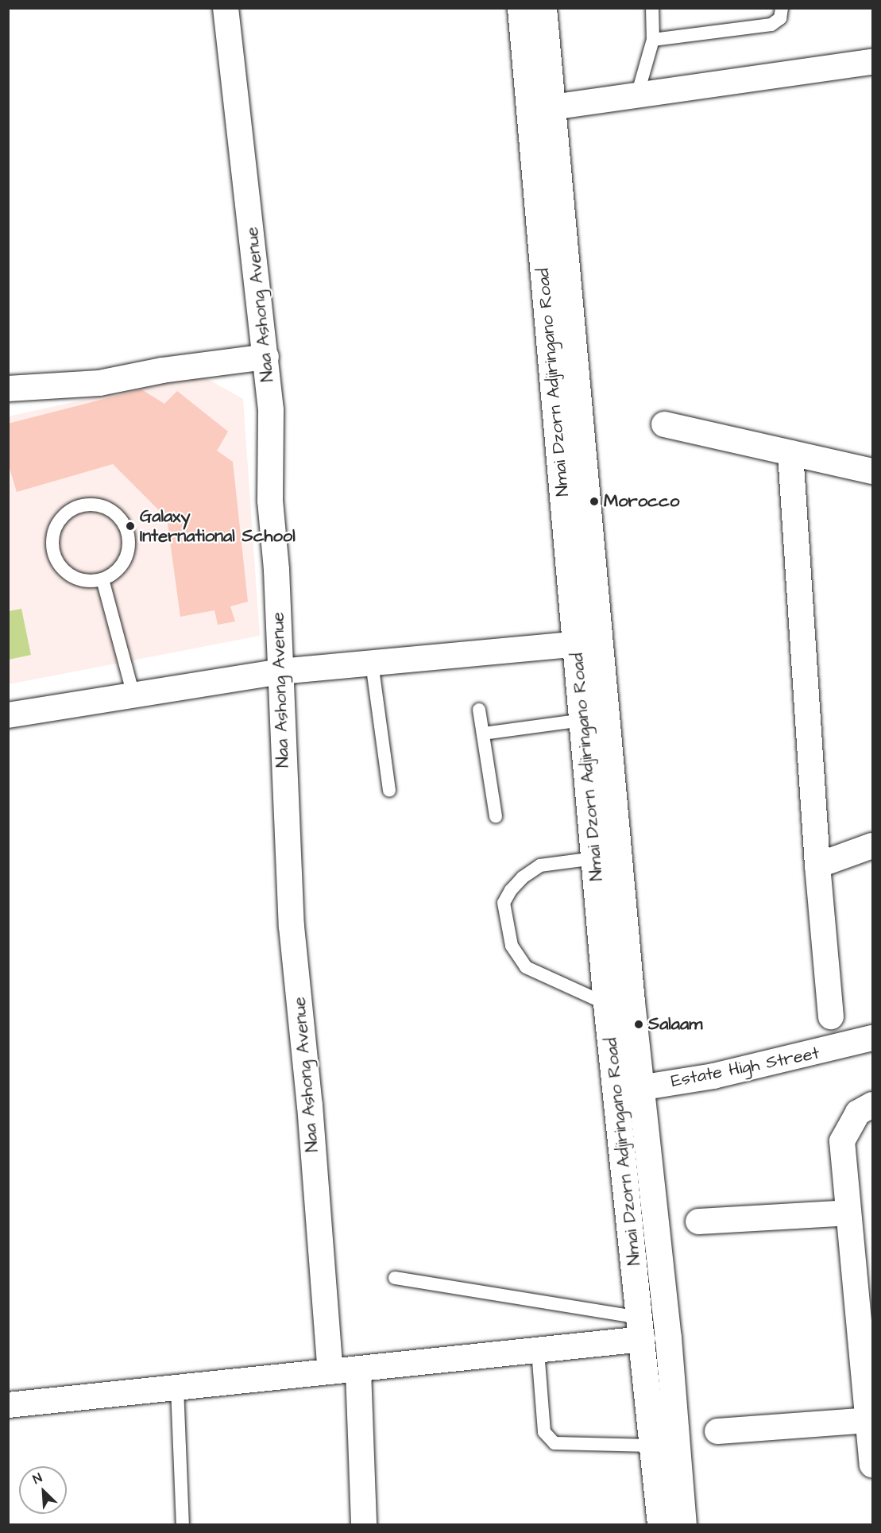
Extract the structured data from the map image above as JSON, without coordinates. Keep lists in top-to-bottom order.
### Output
{
  "streets": {
    "main road": ["Nmai Dzorn Adjiringano Road"],
    "street": ["Naa Ashong Avenue", "Estate High Street"]
  },
  "crossings": [
    ["Nmai Dzorn Adjiringano Road", "Estate High Street"]
  ],
  "places": ["Morocco", "Galaxy International School", "Salaam"],
  "north": "top left"
}
